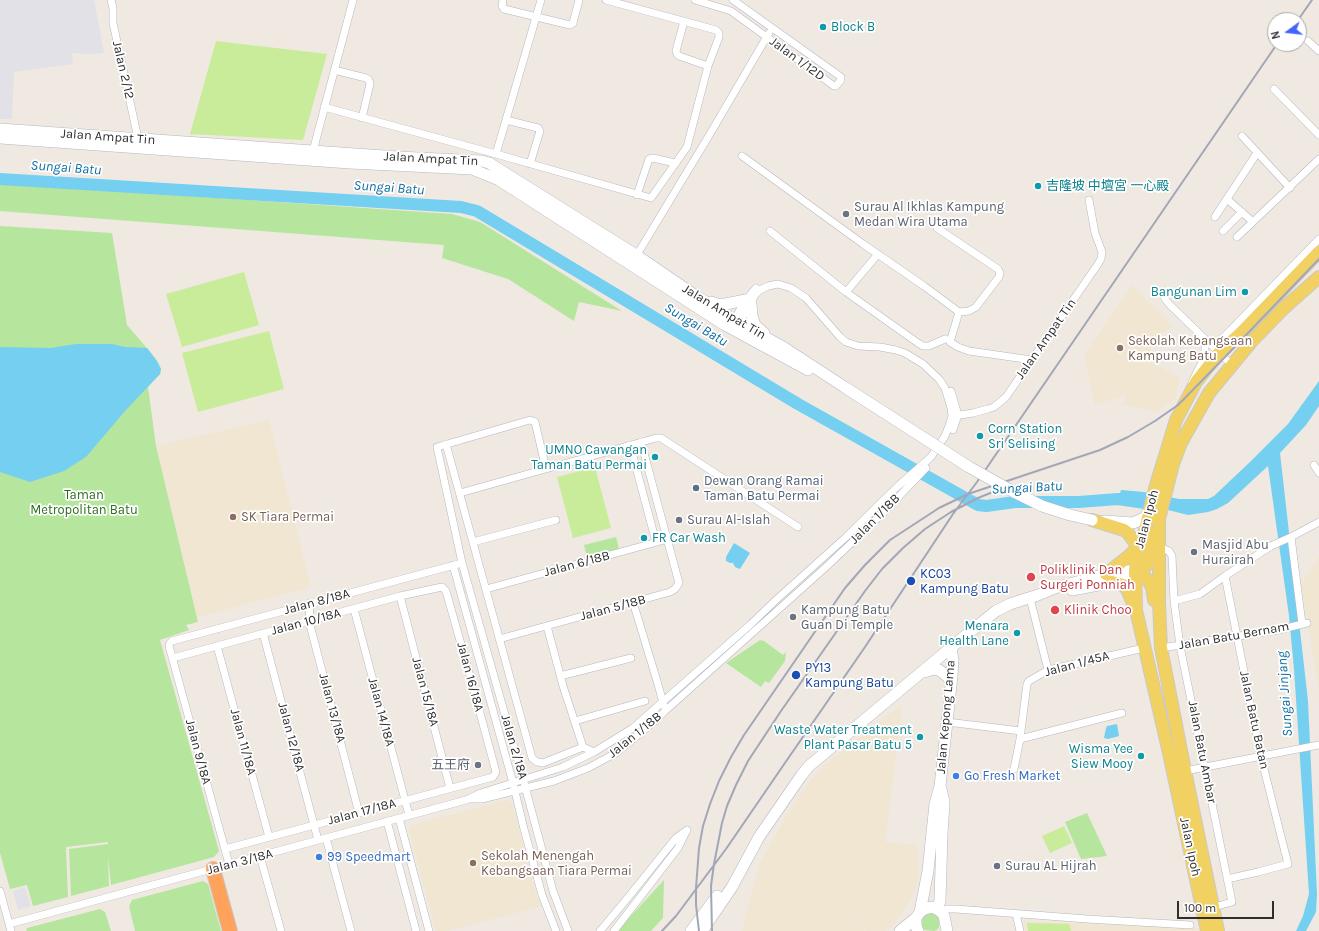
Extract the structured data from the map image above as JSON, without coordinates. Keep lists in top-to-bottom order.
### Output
{
  "streets": {
    "main road": ["Jalan Ipoh"],
    "street": [
      "Jalan 1/12D",
      "Jalan 2/12",
      "Jalan Ampat Tin",
      "Jalan 1/18B",
      "Jalan 6/18B",
      "Jalan 8/18A",
      "Jalan 5/18B",
      "Jalan 10/18A",
      "Jalan Batu Bernam",
      "Jalan 1/45A",
      "Jalan 16/18A",
      "Jalan 15/18A",
      "Jalan 13/18A",
      "Jalan 14/18A",
      "Jalan Kepong Lama",
      "Jalan Batu Batan",
      "Jalan 12/18A",
      "Jalan 11/18A",
      "Jalan 2/18A",
      "Jalan 9/18A",
      "Jalan Batu Ambar",
      "Jalan 17/18A",
      "Jalan 3/18A"
    ]
  },
  "crossings": [
    ["Jalan 2/12", "Jalan Ampat Tin"],
    ["Jalan Ampat Tin", "Jalan 1/18B"],
    ["Jalan Ampat Tin", "Jalan Ipoh"],
    ["Jalan 1/18B", "Jalan 2/18A"],
    ["Jalan 1/18B", "Jalan 3/18A"],
    ["Jalan Ipoh", "Jalan Batu Bernam"],
    ["Jalan Ipoh", "Jalan 1/45A"],
    ["Jalan Ipoh", "Jalan Batu Ambar"],
    ["Jalan 6/18B", "Jalan 5/18B"],
    ["Jalan 6/18B", "Jalan 2/18A"],
    ["Jalan 8/18A", "Jalan 13/18A"],
    ["Jalan 8/18A", "Jalan 2/18A"],
    ["Jalan 8/18A", "Jalan 9/18A"],
    ["Jalan 5/18B", "Jalan 2/18A"],
    ["Jalan 10/18A", "Jalan 16/18A"],
    ["Jalan 10/18A", "Jalan 15/18A"],
    ["Jalan 10/18A", "Jalan 13/18A"],
    ["Jalan 10/18A", "Jalan 14/18A"],
    ["Jalan 10/18A", "Jalan 12/18A"],
    ["Jalan 10/18A", "Jalan 11/18A"],
    ["Jalan 10/18A", "Jalan 9/18A"],
    ["Jalan Batu Bernam", "Jalan Batu Batan"],
    ["Jalan Batu Bernam", "Jalan Batu Ambar"],
    ["Jalan 16/18A", "Jalan 17/18A"],
    ["Jalan 15/18A", "Jalan 17/18A"],
    ["Jalan 13/18A", "Jalan 17/18A"],
    ["Jalan 14/18A", "Jalan 17/18A"],
    ["Jalan 14/18A", "Jalan 3/18A"],
    ["Jalan Batu Batan", "Jalan Batu Ambar"],
    ["Jalan 12/18A", "Jalan 17/18A"],
    ["Jalan 12/18A", "Jalan 3/18A"],
    ["Jalan 11/18A", "Jalan 17/18A"],
    ["Jalan 2/18A", "Jalan 3/18A"],
    ["Jalan 9/18A", "Jalan 17/18A"],
    ["Jalan 9/18A", "Jalan 3/18A"]
  ],
  "water": ["Sungai Batu", "Sungai Jinjang"],
  "parks": ["Taman Metropolitan Batu"],
  "places": [
    "Block B",
    "吉隆坡 中壇宮 一心殿",
    "Surau Al Ikhlas Kampung Medan Wira Utama",
    "Bangunan Lim",
    "Sekolah Kebangsaan Kampung Batu",
    "Corn Station Sri Selising",
    "UMNO Cawangan Taman Batu Permai",
    "Dewan Orang Ramai Taman Batu Permai",
    "SK Tiara Permai",
    "Surau Al-Islah",
    "FR Car Wash",
    "Masjid Abu Hurairah",
    "Poliklinik Dan Surgeri Ponniah",
    "KC03 Kampung Batu",
    "Klinik Choo",
    "Kampung Batu Guan Di Temple",
    "Menara Health Lane",
    "PY13 Kampung Batu",
    "Waste Water Treatment Plant Pasar Batu 5",
    "Wisma Yee Siew Mooy",
    "五王府",
    "Go Fresh Market",
    "99 Speedmart",
    "Sekolah Menengah Kebangsaan Tiara Permai",
    "Surau AL Hijrah"
  ],
  "scale_bar": "100 m",
  "north": "left"
}
